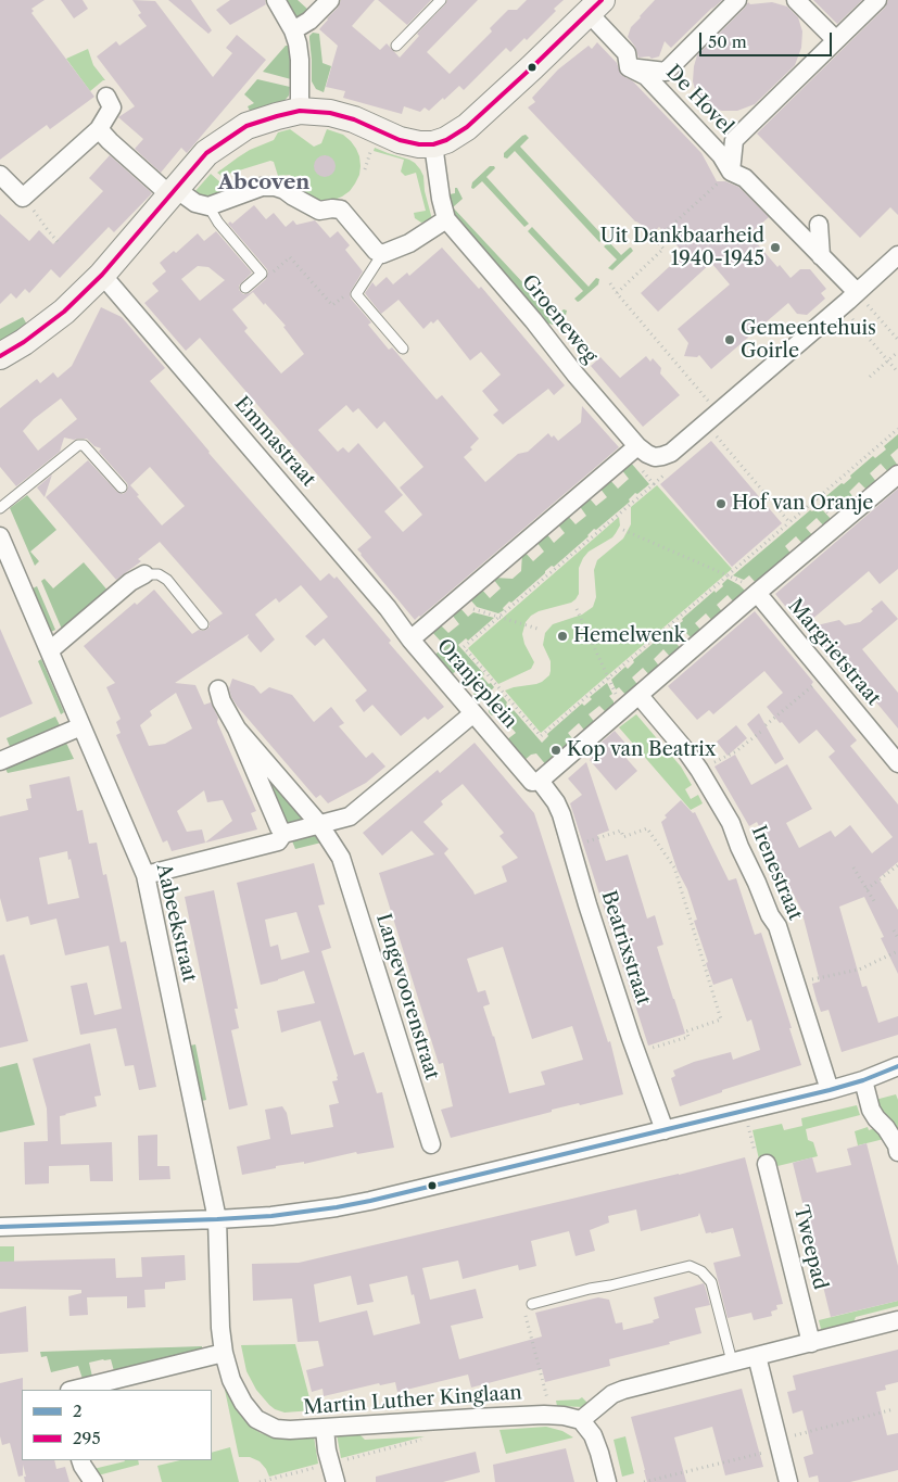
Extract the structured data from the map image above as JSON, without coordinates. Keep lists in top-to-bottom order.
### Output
{
  "streets": {
    "street": [
      "De Hovel",
      "Groeneweg",
      "Emmastraat",
      "Margrietstraat",
      "Oranjeplein",
      "Irenestraat",
      "Aabeekstraat",
      "Beatrixstraat",
      "Langevoorenstraat",
      "Tweepad",
      "Martin Luther Kinglaan"
    ]
  },
  "crossings": [
    ["Groeneweg", "Oranjeplein"],
    ["Emmastraat", "Oranjeplein"],
    ["Oranjeplein", "Beatrixstraat"],
    ["Aabeekstraat", "Martin Luther Kinglaan"]
  ],
  "districts": ["Abcoven"],
  "places": [
    "Uit Dankbaarheid 1940-1945",
    "Gemeentehuis Goirle",
    "Hof van Oranje",
    "Hemelwenk",
    "Kop van Beatrix"
  ],
  "lines": ["transit line 295", "transit line 2"],
  "legend": ["2", "295"],
  "scale_bar": "50 m"
}
